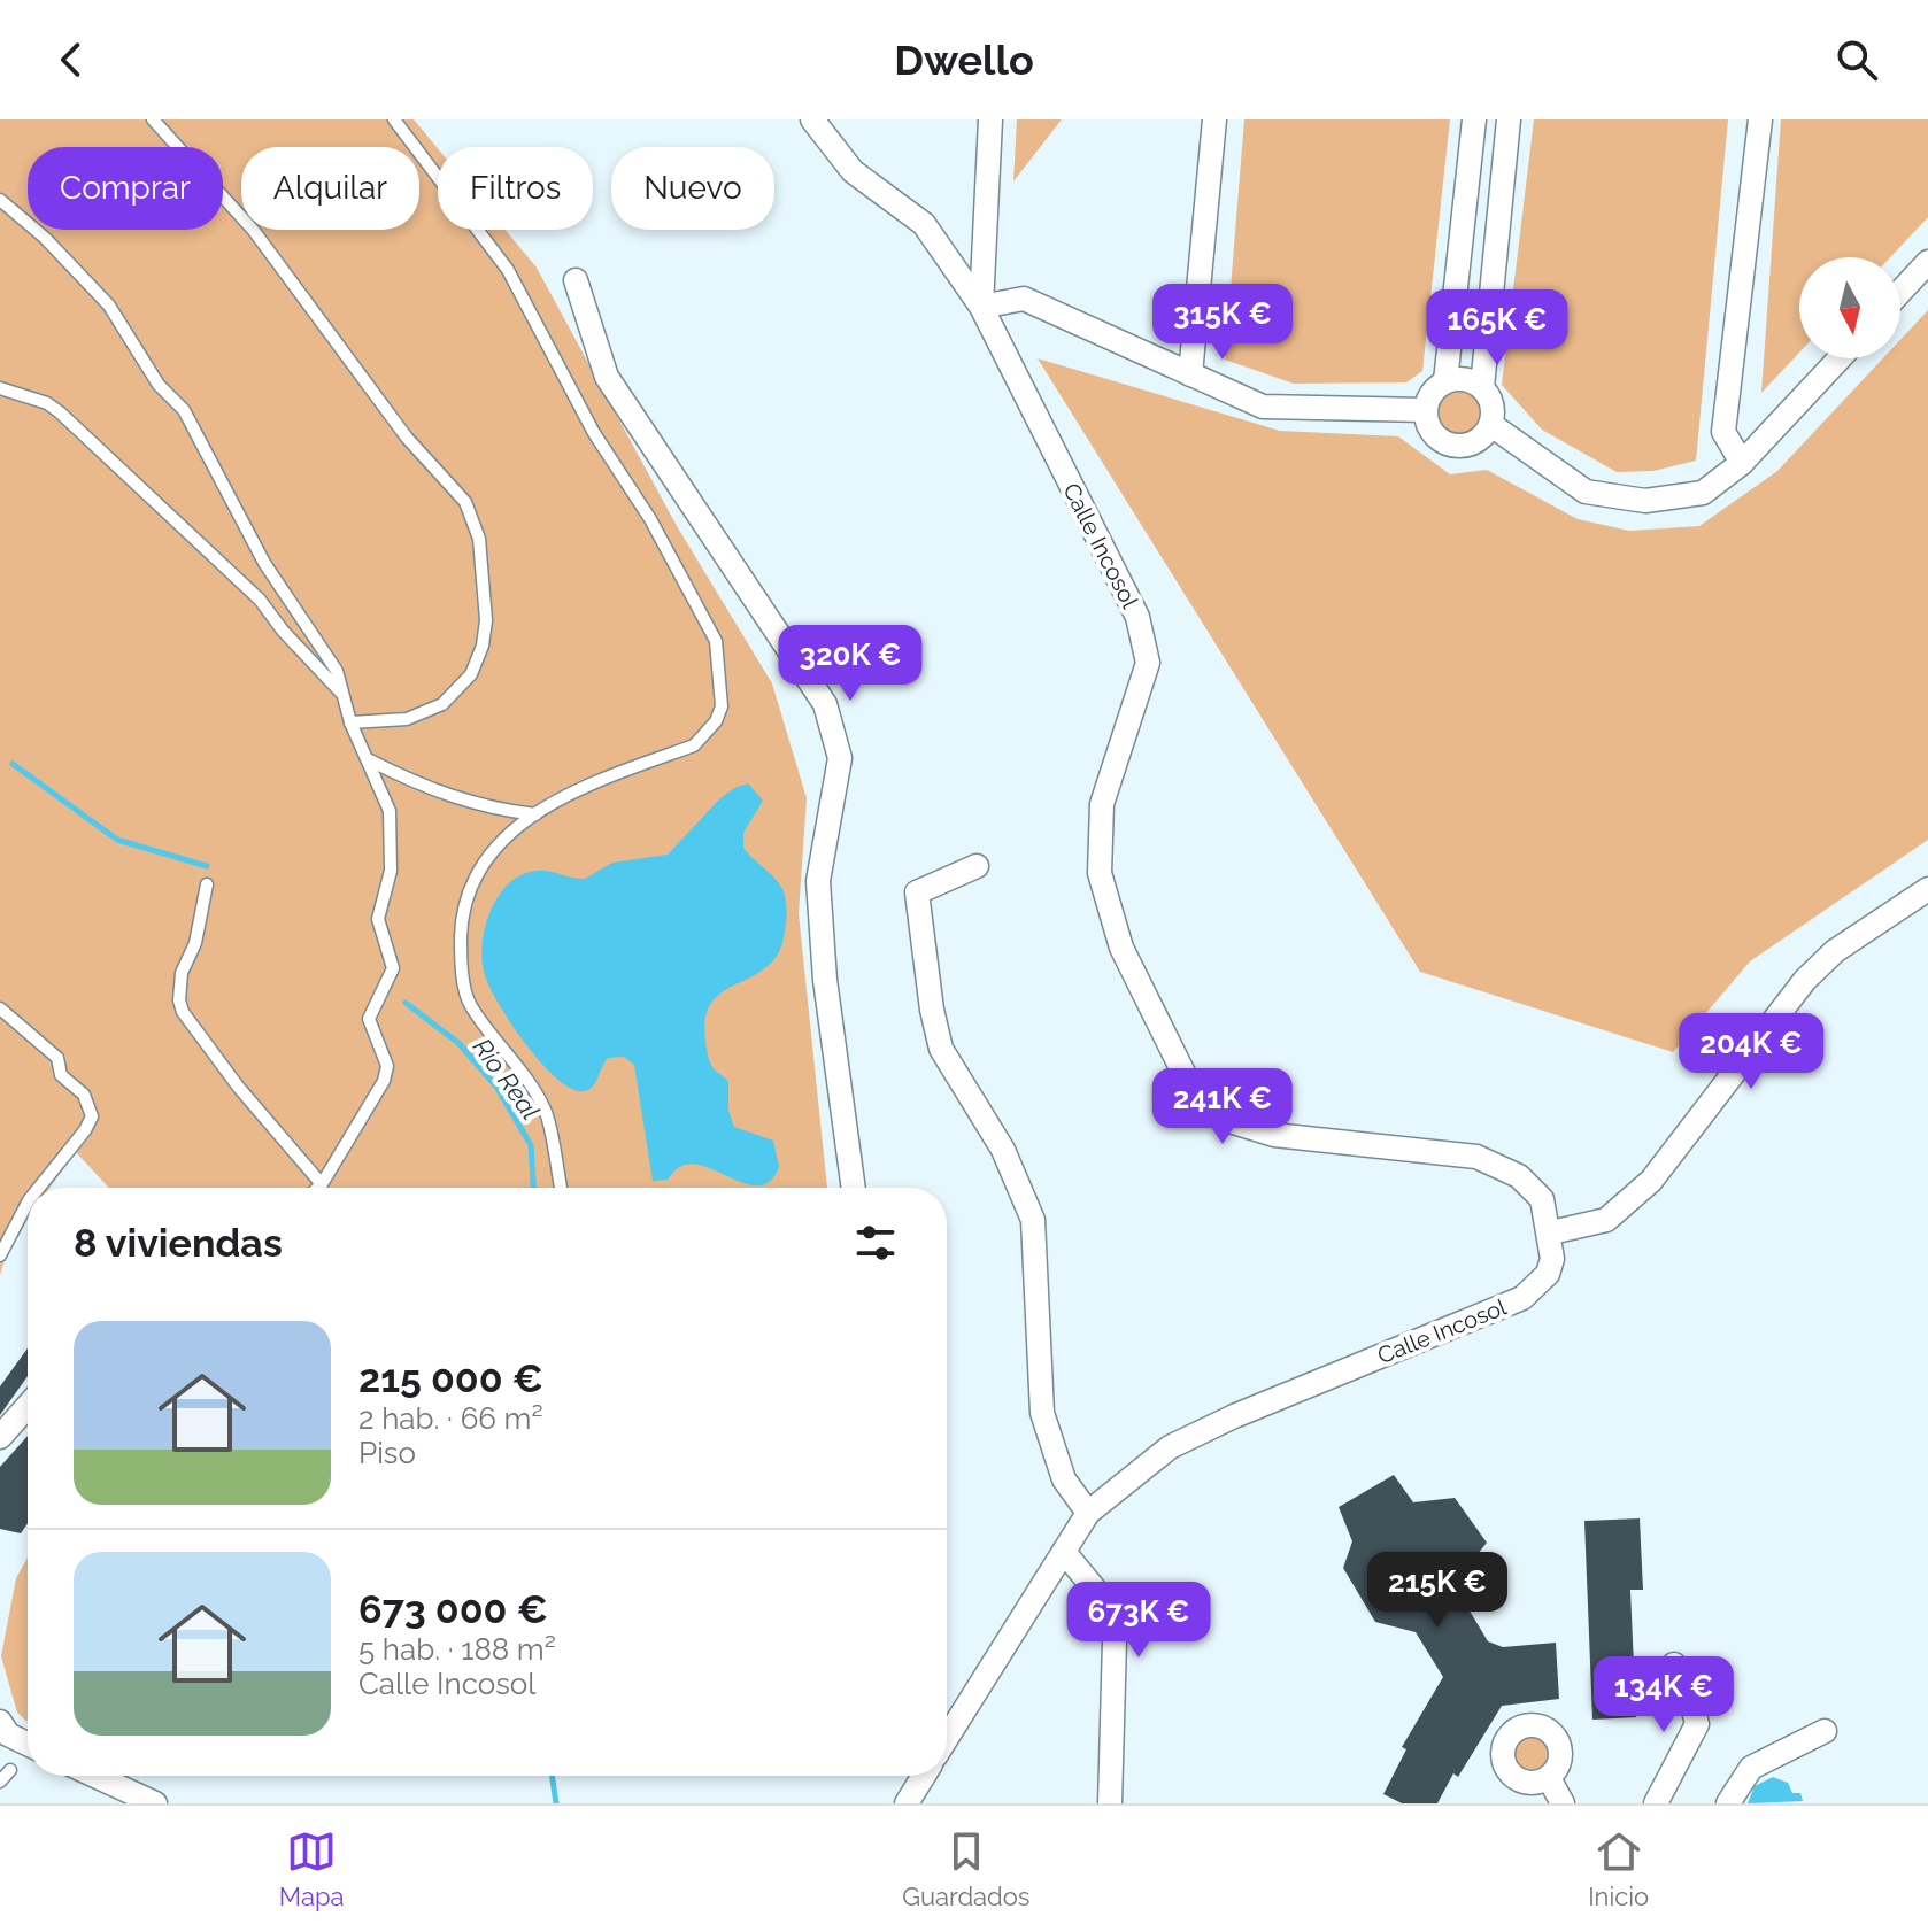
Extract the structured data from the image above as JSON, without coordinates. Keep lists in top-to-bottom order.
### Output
{
  "streets": {
    "street": ["Calle Incosol"]
  },
  "water": ["Rio Real"],
  "north": "bottom",
  "page": {
    "header": "Dwello",
    "chip": [
      "Comprar",
      "Alquilar",
      "Filtros",
      "Nuevo"
    ],
    "price": [
      "315K €",
      "165K €",
      "320K €",
      "204K €",
      "241K €",
      "215K €",
      "673K €",
      "134K €"
    ],
    "heading": "8 viviendas",
    "list": [
      {
        "name": "215 000 €",
        "note": "2 hab. · 66 m² · Piso"
      },
      {
        "name": "673 000 €",
        "note": "5 hab. · 188 m² · Calle Incosol"
      }
    ],
    "tabs": ["Mapa", "Guardados", "Inicio"]
  }
}
